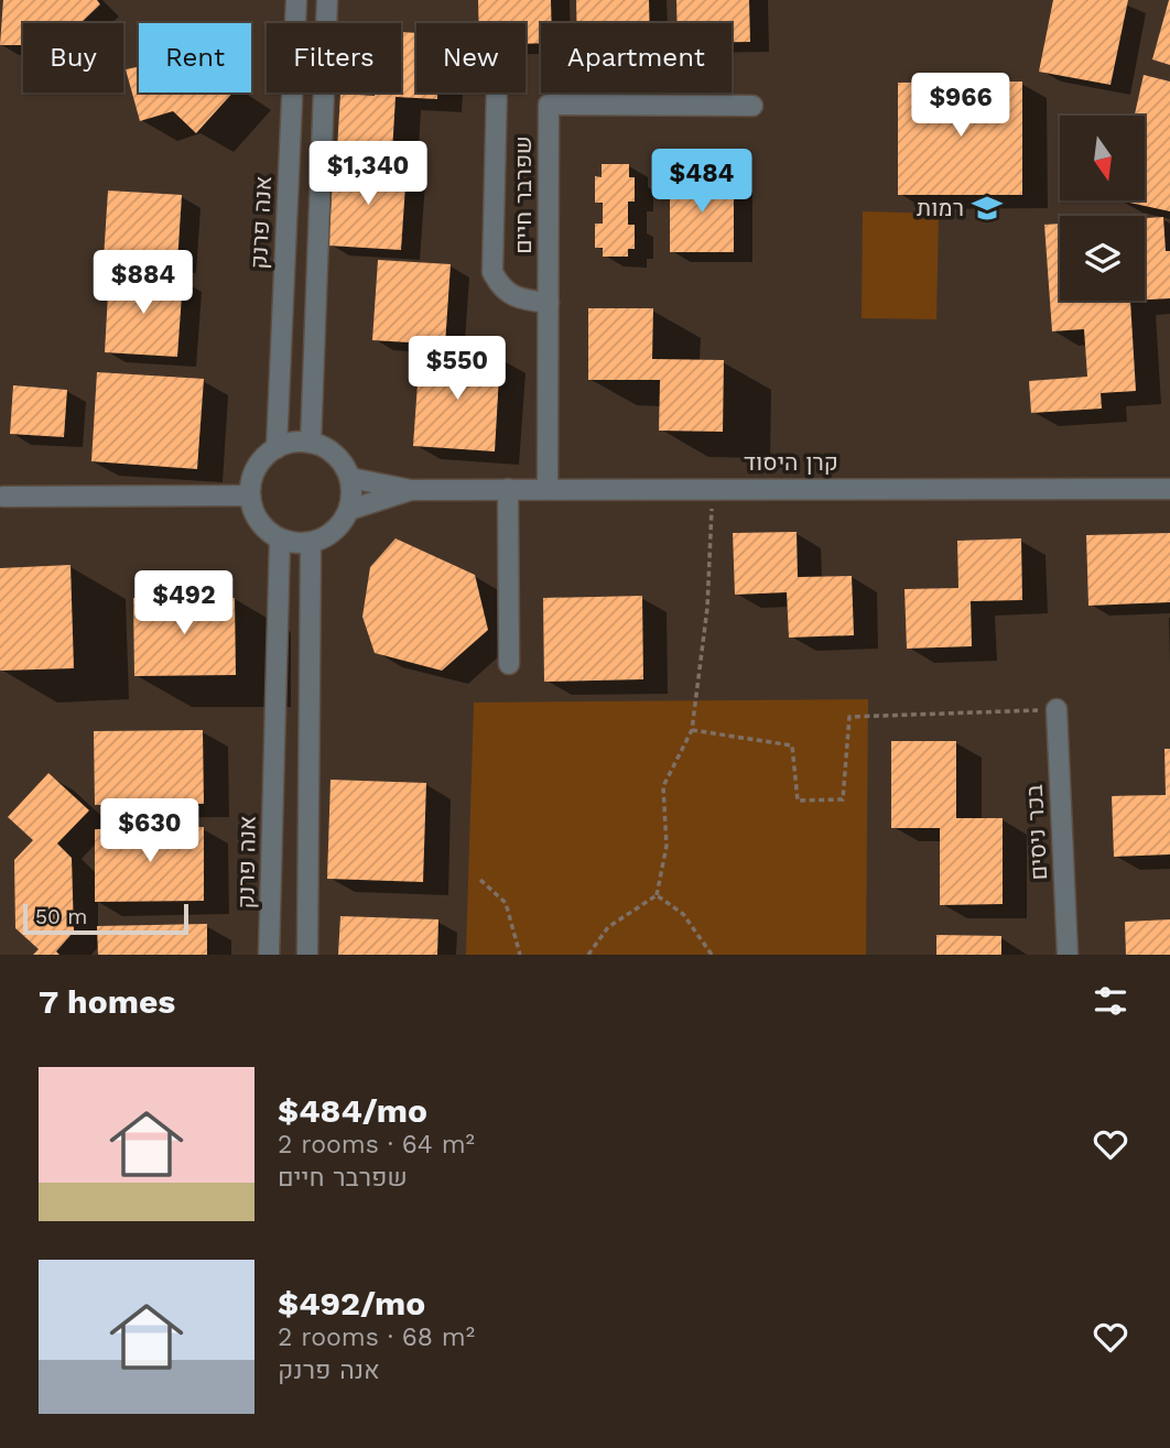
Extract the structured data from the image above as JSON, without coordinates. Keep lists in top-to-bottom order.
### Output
{
  "streets": {
    "street": [
      "שפרבר חיים",
      "אנה פרנק",
      "קרן היסוד",
      "בכר ניסים"
    ]
  },
  "crossings": [
    ["שפרבר חיים", "קרן היסוד"],
    ["אנה פרנק", "קרן היסוד"]
  ],
  "places": {
    "school or university": ["רמות"]
  },
  "scale_bar": "50 m",
  "north": "bottom",
  "page": {
    "chip": [
      "Buy",
      "Rent",
      "Filters",
      "New",
      "Apartment"
    ],
    "price": [
      "$966",
      "$1,340",
      "$484",
      "$884",
      "$550",
      "$492",
      "$630"
    ],
    "scale": "50 m",
    "heading": "7 homes",
    "list": [
      {
        "name": "$484/mo",
        "note": "2 rooms · 64 m² · שפרבר חיים"
      },
      {
        "name": "$492/mo",
        "note": "2 rooms · 68 m² · אנה פרנק"
      }
    ]
  }
}
